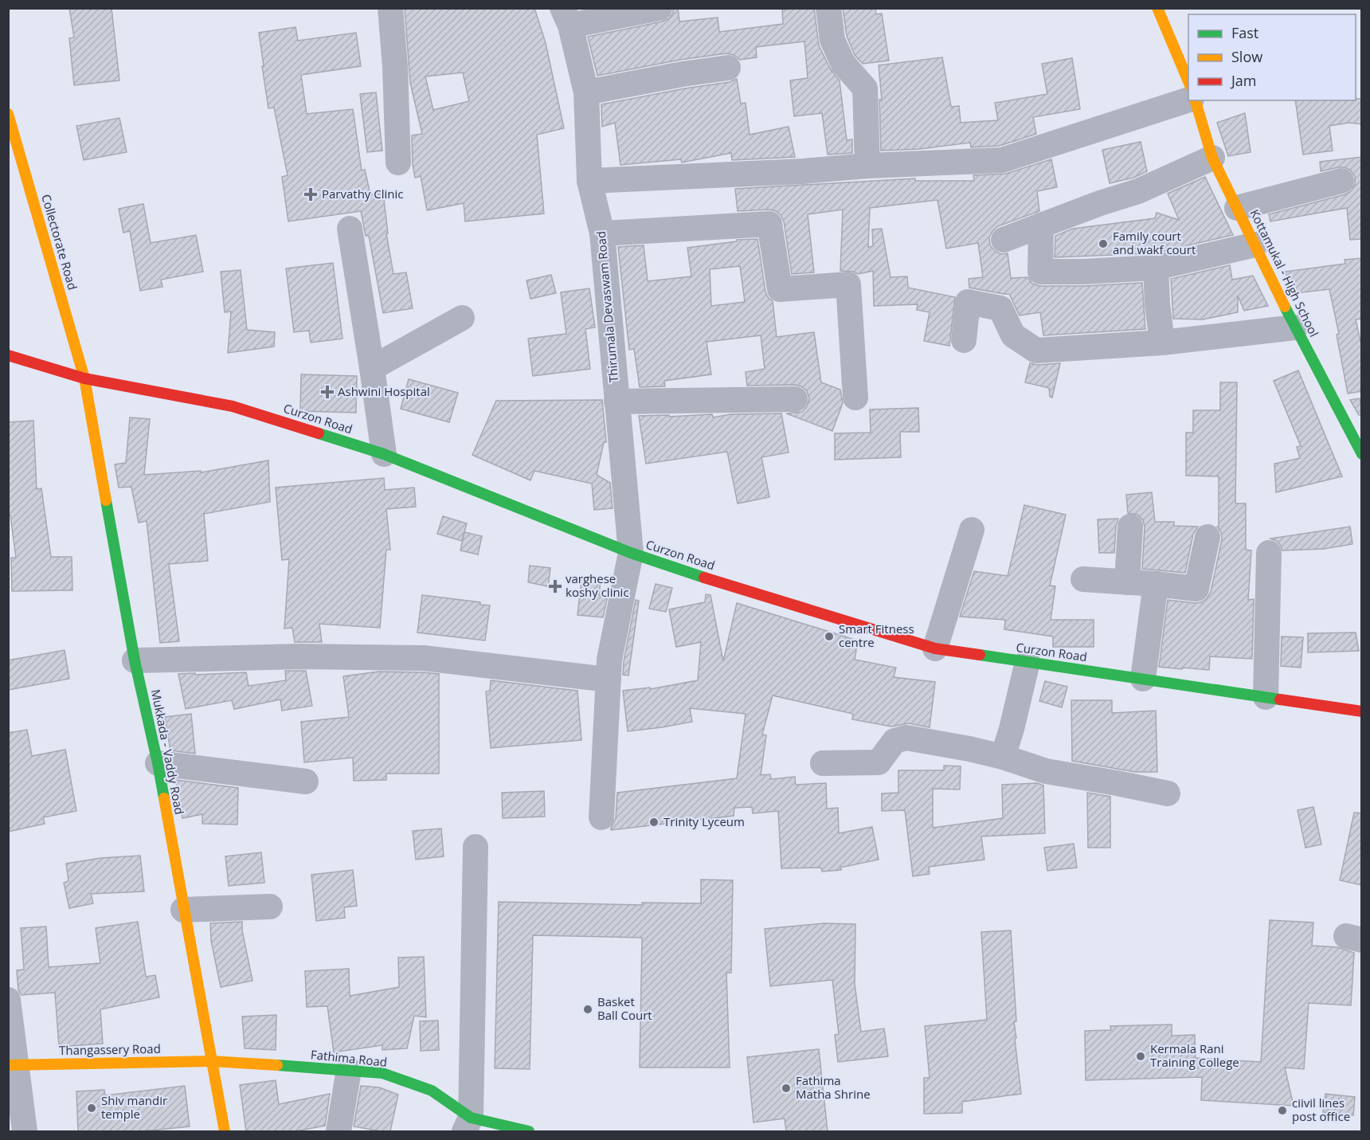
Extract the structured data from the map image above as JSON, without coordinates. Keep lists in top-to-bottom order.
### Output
{
  "streets": {
    "main road": [
      "Collectorate Road",
      "Kottamukal - High School",
      "Curzon Road",
      "Mukkada - Vaddy Road",
      "Thangassery Road",
      "Fathima Road"
    ],
    "street": ["Thirumala Devaswam Road"]
  },
  "crossings": [
    ["Collectorate Road", "Curzon Road"],
    ["Collectorate Road", "Mukkada - Vaddy Road"],
    ["Thirumala Devaswam Road", "Curzon Road"],
    ["Curzon Road", "Mukkada - Vaddy Road"],
    ["Mukkada - Vaddy Road", "Thangassery Road"],
    ["Mukkada - Vaddy Road", "Fathima Road"],
    ["Thangassery Road", "Fathima Road"]
  ],
  "places": {
    "health": ["Parvathy Clinic", "Ashwini Hospital", "varghese koshy clinic"],
    "other": [
      "Family court and wakf court",
      "Smart Fitness centre",
      "Trinity Lyceum",
      "Basket Ball Court",
      "Kermala Rani Training College",
      "Fathima Matha Shrine",
      "Shiv mandir temple",
      "ciivil lines post office"
    ]
  },
  "legend": ["Fast", "Slow", "Jam"]
}
